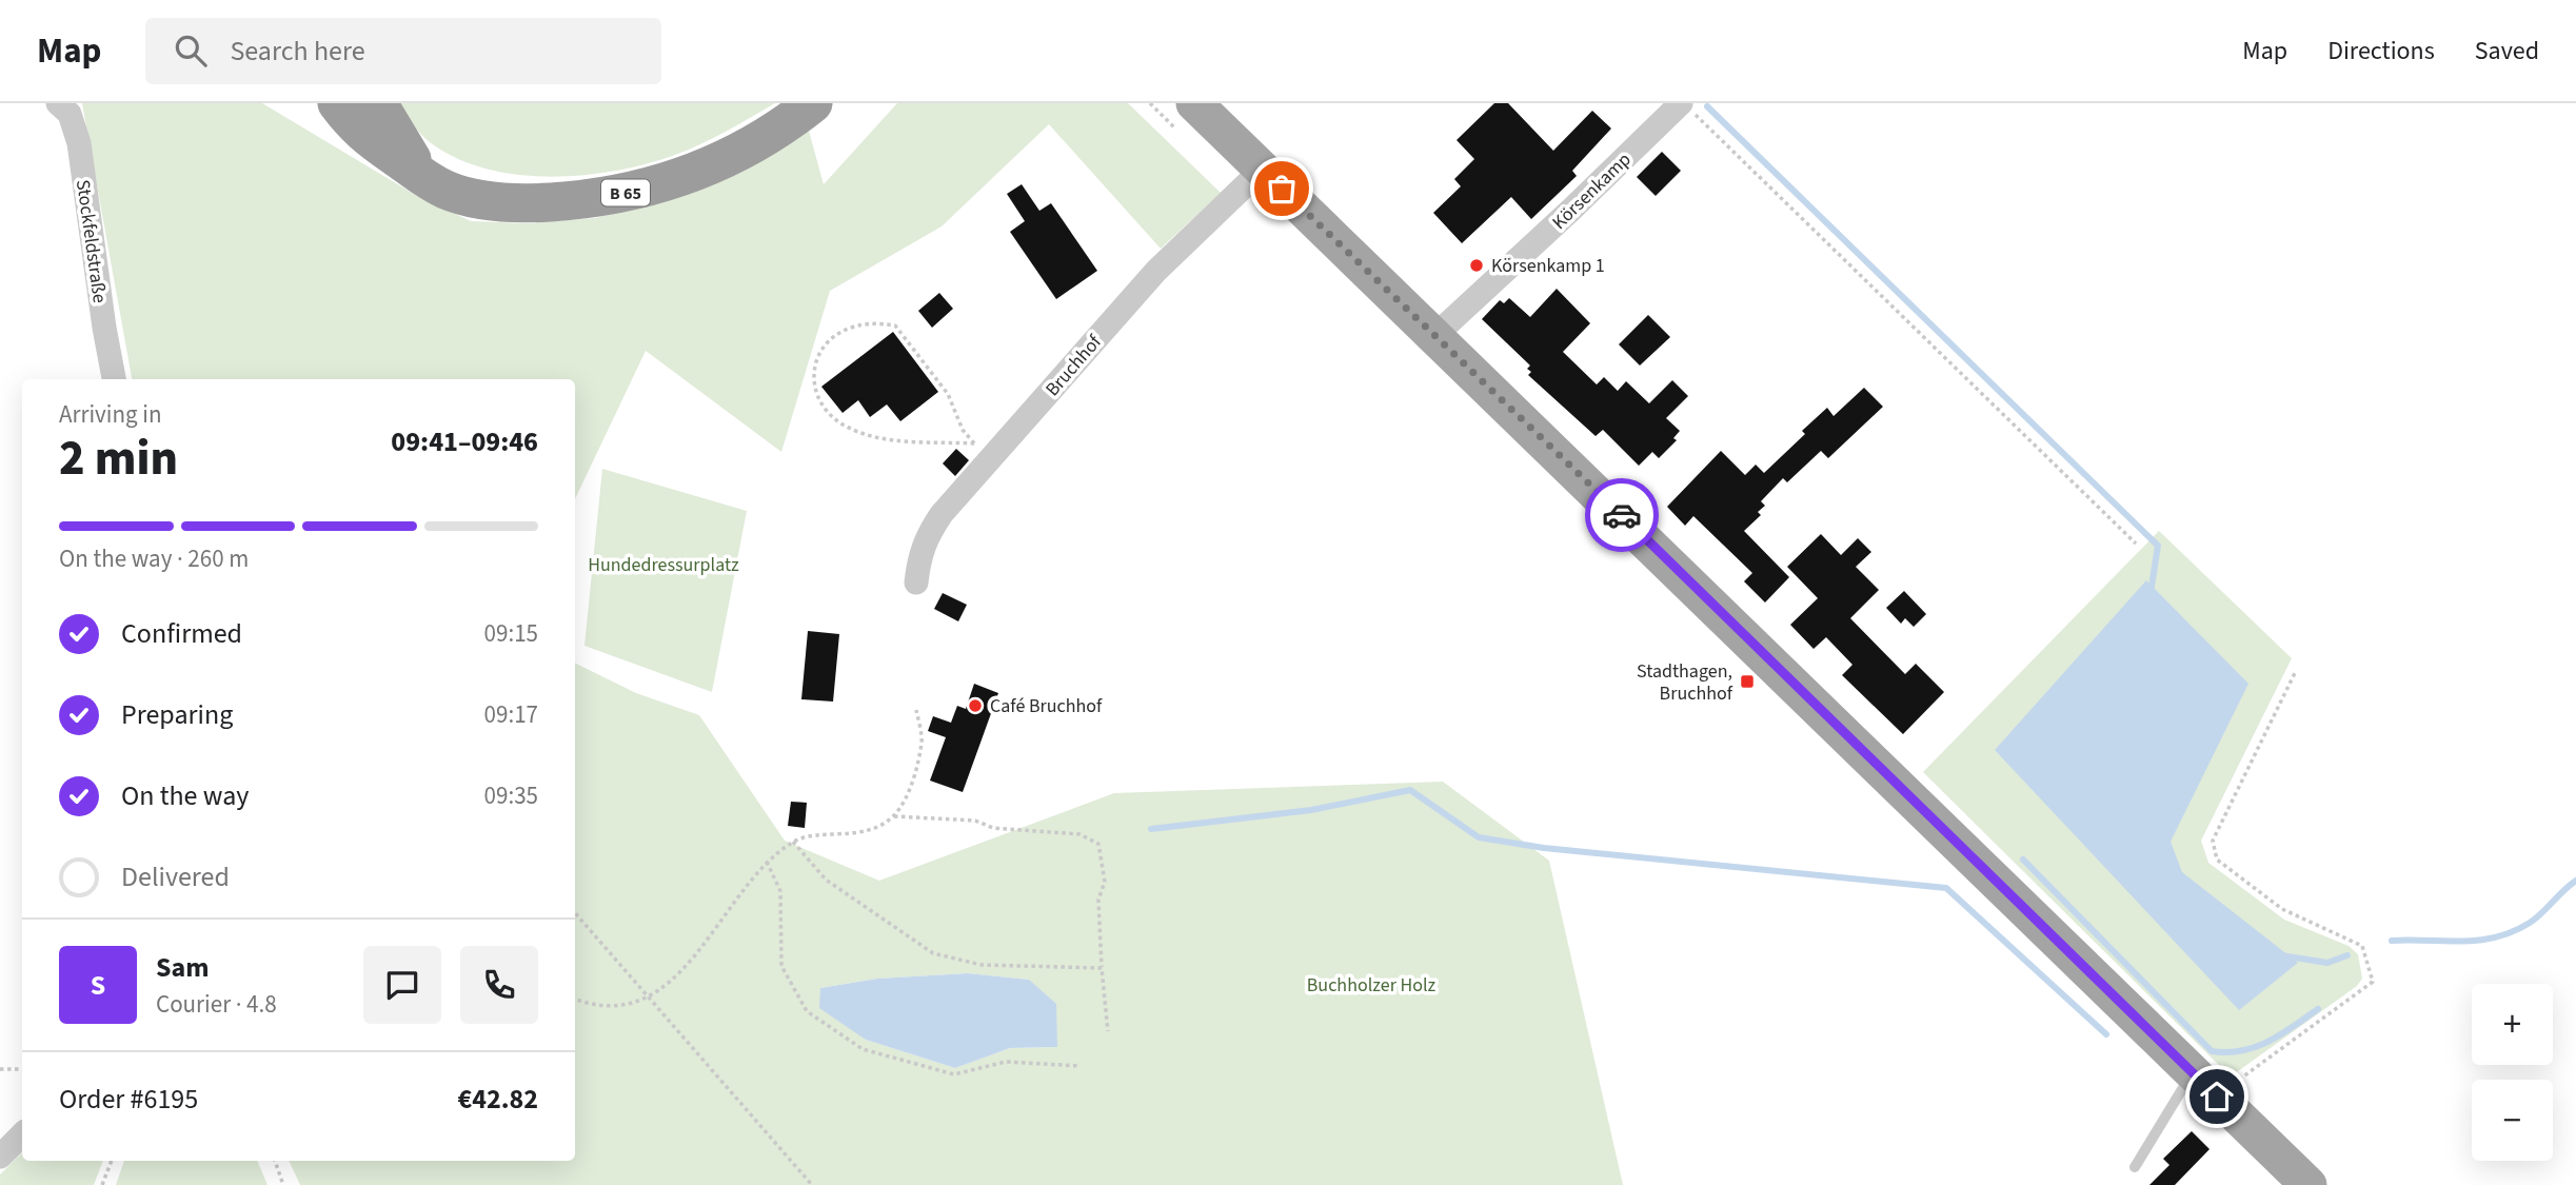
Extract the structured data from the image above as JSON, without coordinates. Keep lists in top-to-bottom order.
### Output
{
  "streets": {
    "highway": ["B 65"],
    "street": ["Körsenkamp", "Stockfeldstraße", "Bruchhof"]
  },
  "parks": ["Hundedressurplatz", "Buchholzer Holz"],
  "places": {
    "other": ["Körsenkamp 1", "Café Bruchhof"],
    "transit": ["Stadthagen, Bruchhof"]
  },
  "page": {
    "header": "Map",
    "search": "Search here",
    "nav": ["Map", "Directions", "Saved"],
    "heading": ["2 min", "Arriving in", "09:41–09:46"],
    "panel": [
      "Sam",
      "Courier · 4.8",
      "Order #6195",
      "€42.82"
    ],
    "bar": "On the way · 260 m",
    "list": [
      ["Confirmed", "09:15"],
      ["Preparing", "09:17"],
      ["On the way", "09:35"],
      "Delivered"
    ],
    "round": "S",
    "map_buttons": ["+", "−"]
  }
}
